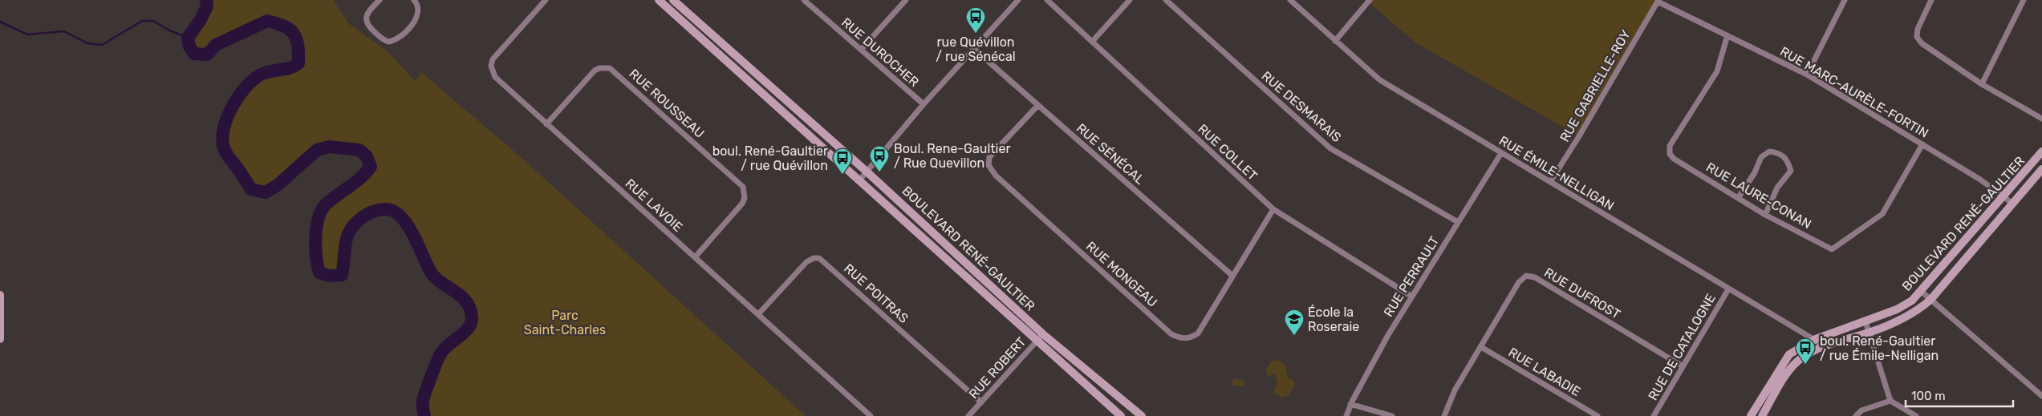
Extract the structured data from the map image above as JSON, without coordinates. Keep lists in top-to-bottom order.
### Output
{
  "streets": {
    "street": [
      "RUE DUROCHER",
      "RUE GABRIELLE-ROY",
      "RUE MARC-AURÈLE-FORTIN",
      "RUE ROUSSEAU",
      "RUE DESMARAIS",
      "RUE COLLET",
      "RUE SÉNÉCAL",
      "RUE ÉMILE-NELLIGAN",
      "RUE LAURE-CONAN",
      "RUE LAVOIE",
      "BOULEVARD RENÉ-GAULTIER",
      "RUE MONGEAU",
      "RUE PERRAULT",
      "RUE POITRAS",
      "RUE DUFROST",
      "RUE DE CATALOGNE",
      "RUE ROBERT",
      "RUE LABADIE"
    ]
  },
  "crossings": [
    ["RUE GABRIELLE-ROY", "RUE MARC-AURÈLE-FORTIN"],
    ["RUE GABRIELLE-ROY", "RUE ÉMILE-NELLIGAN"],
    ["RUE MARC-AURÈLE-FORTIN", "RUE LAURE-CONAN"],
    ["RUE MARC-AURÈLE-FORTIN", "BOULEVARD RENÉ-GAULTIER"],
    ["RUE ROUSSEAU", "RUE LAVOIE"],
    ["RUE DESMARAIS", "RUE PERRAULT"],
    ["RUE COLLET", "RUE MONGEAU"],
    ["RUE COLLET", "RUE PERRAULT"],
    ["RUE SÉNÉCAL", "RUE MONGEAU"],
    ["RUE ÉMILE-NELLIGAN", "BOULEVARD RENÉ-GAULTIER"],
    ["RUE ÉMILE-NELLIGAN", "RUE PERRAULT"],
    ["RUE ÉMILE-NELLIGAN", "RUE DE CATALOGNE"],
    ["RUE LAVOIE", "RUE POITRAS"],
    ["BOULEVARD RENÉ-GAULTIER", "RUE ROBERT"],
    ["RUE POITRAS", "RUE ROBERT"],
    ["RUE DUFROST", "RUE DE CATALOGNE"],
    ["RUE DUFROST", "RUE LABADIE"]
  ],
  "parks": ["Parc Saint-Charles"],
  "places": {
    "bus stop": [
      "rue Quévillon / rue Sénécal",
      "Boul. Rene-Gaultier / Rue Quevillon",
      "boul. René-Gaultier / rue Quévillon",
      "boul. René-Gaultier / rue Émile-Nelligan"
    ],
    "school or university": ["École la Roseraie"]
  },
  "scale_bar": "100 m"
}
